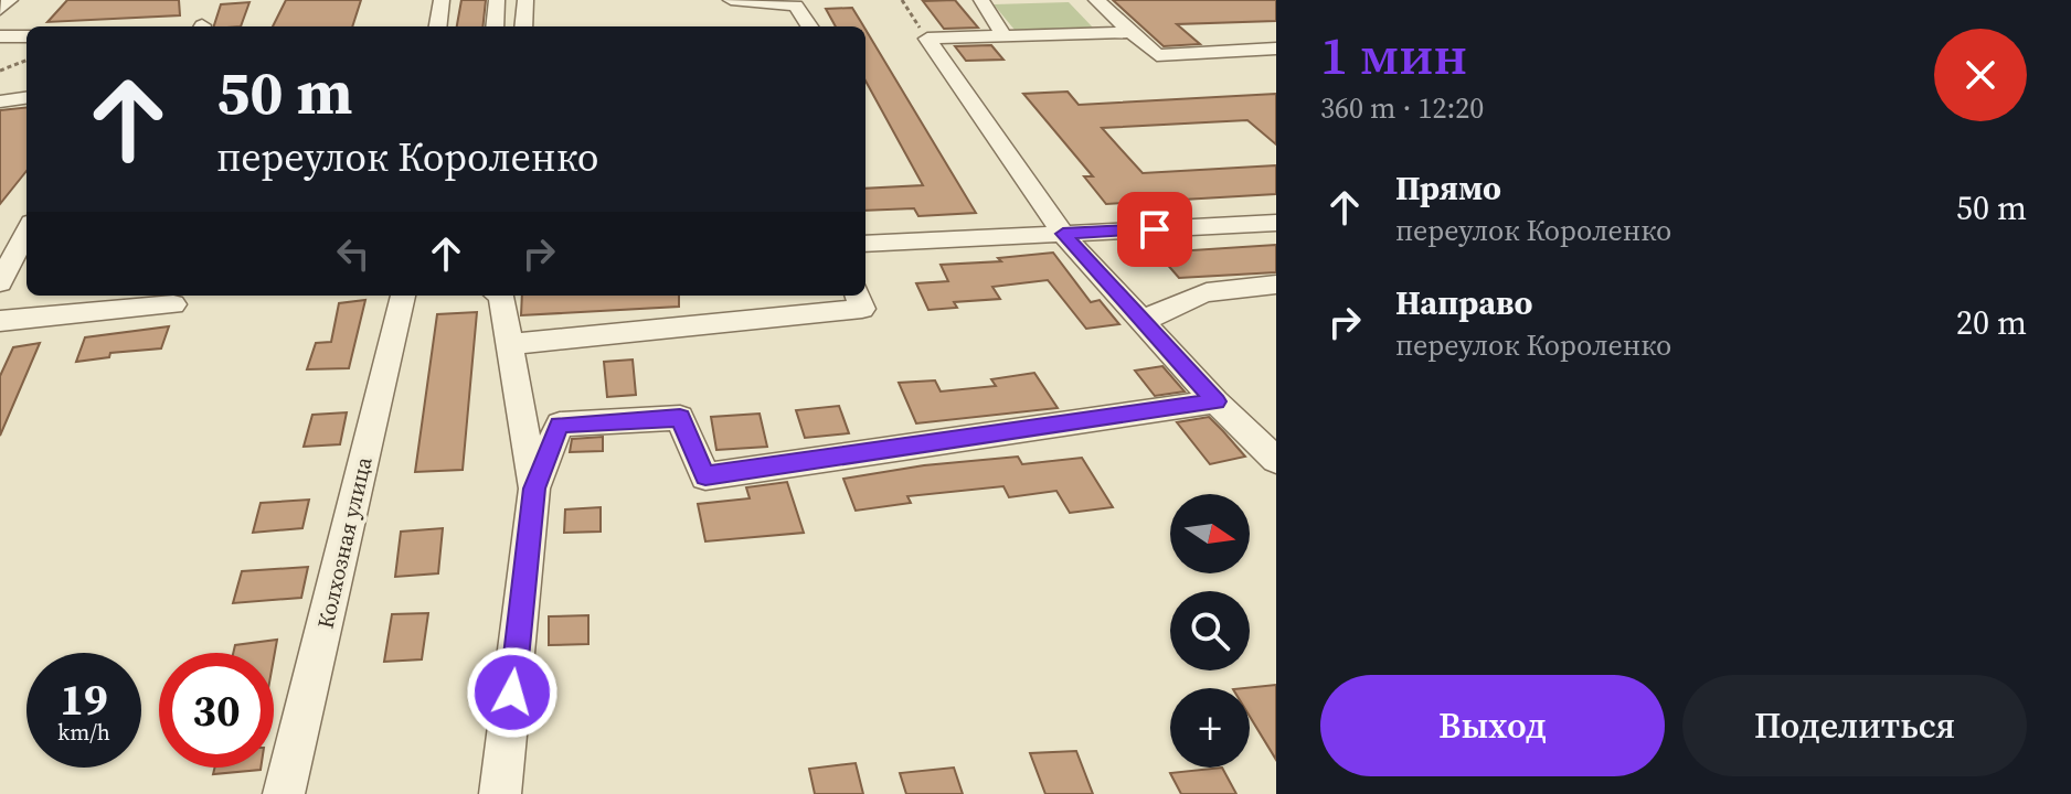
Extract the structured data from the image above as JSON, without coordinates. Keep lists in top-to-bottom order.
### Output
{
  "streets": {
    "street": ["Колхозная улица"]
  },
  "north": "right",
  "page": {
    "heading": ["1 мин", "360 m · 12:20"],
    "turn": ["50 m", "переулок Короленко"],
    "list": [
      {
        "name": "Прямо",
        "note": "переулок Короленко",
        "value": "50 m"
      },
      {
        "name": "Направо",
        "note": "переулок Короленко",
        "value": "20 m"
      }
    ],
    "map_buttons": "+",
    "speed": "19 km/h",
    "limit": "30",
    "buttons": ["Выход", "Поделиться"]
  }
}
